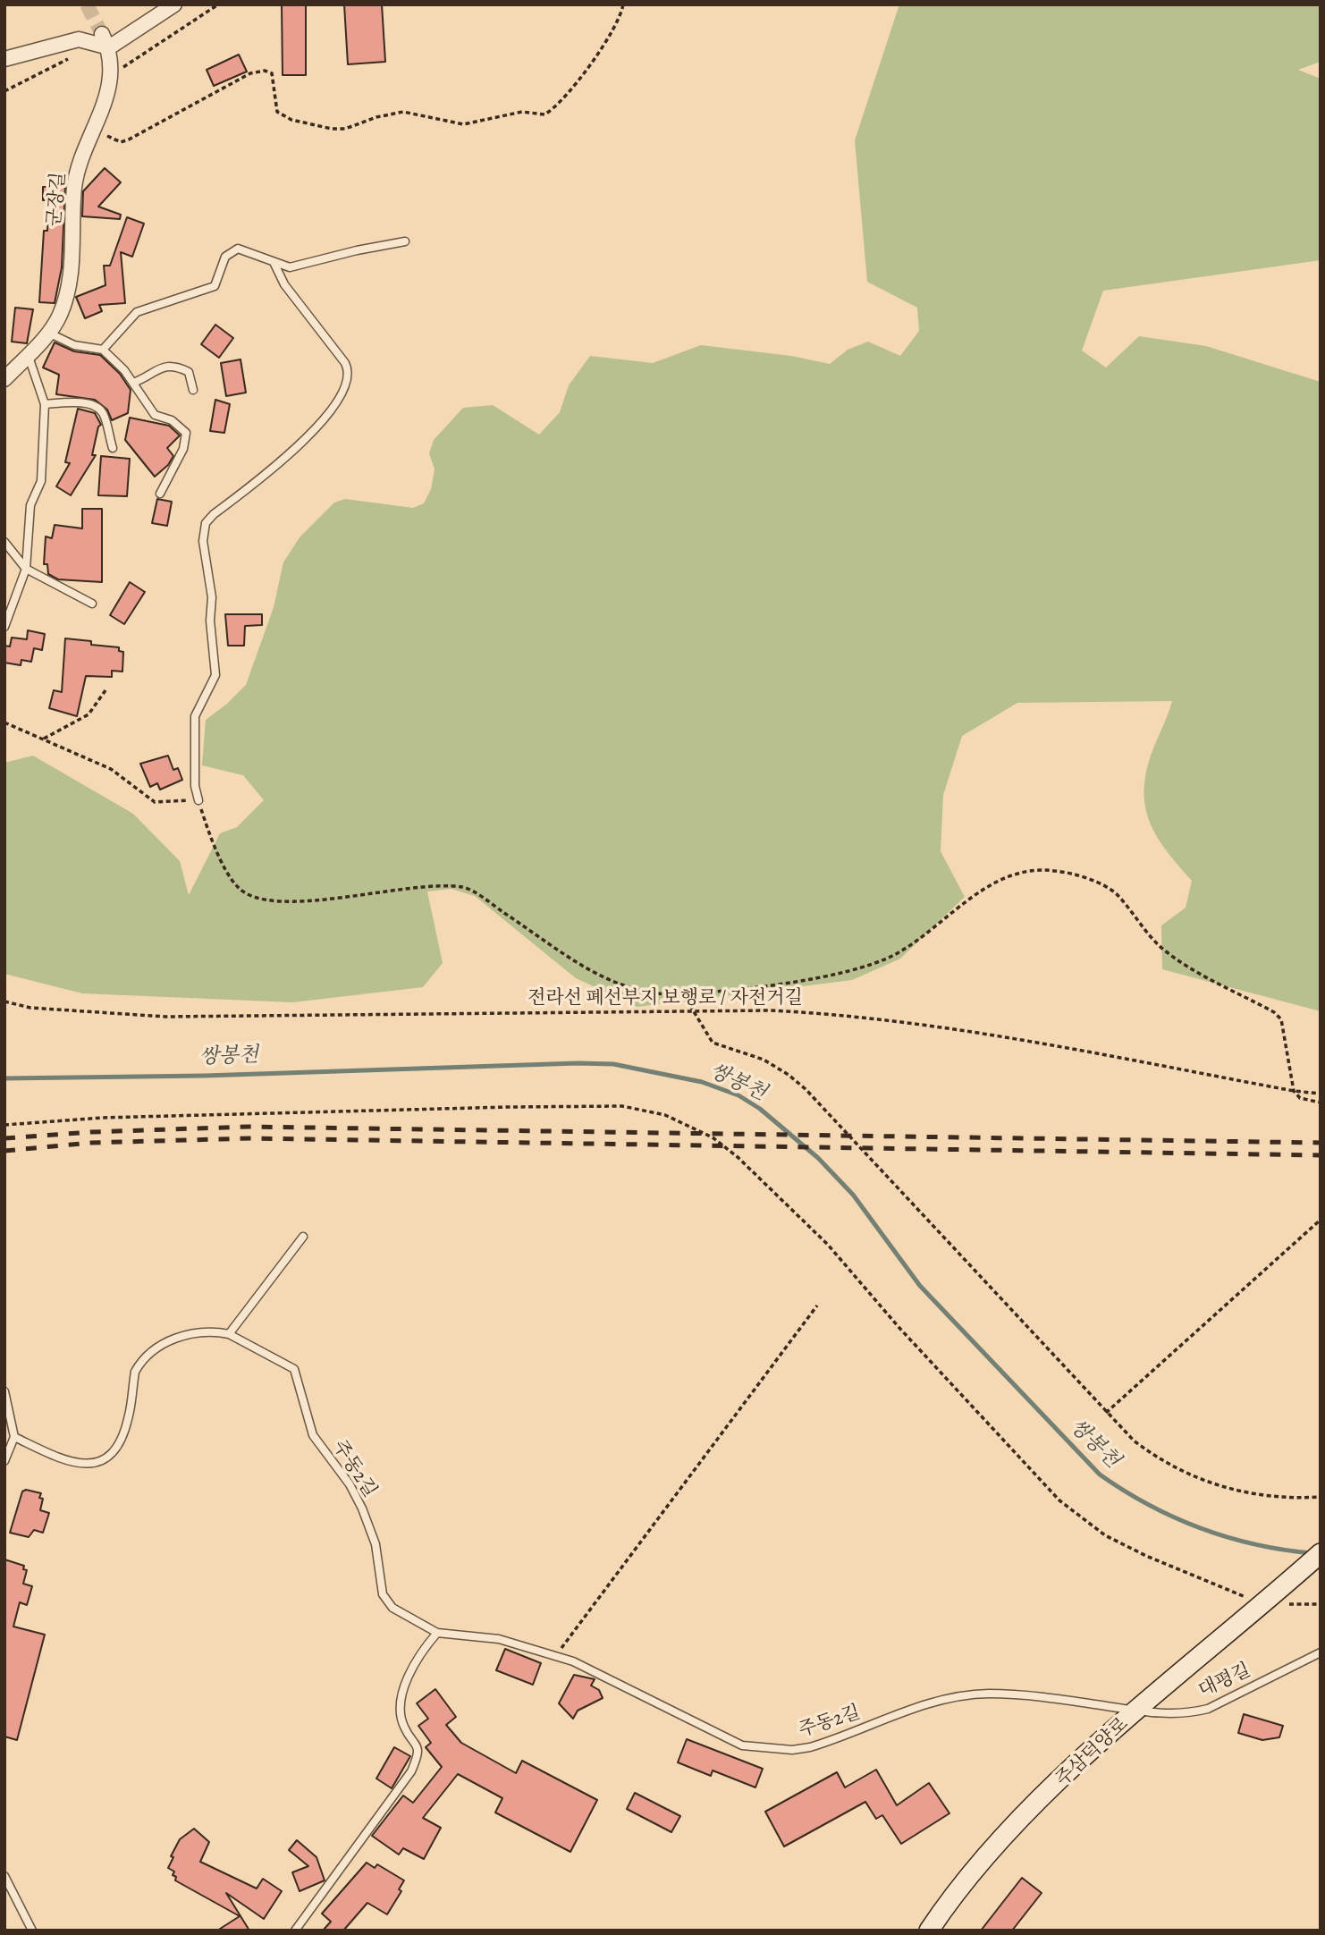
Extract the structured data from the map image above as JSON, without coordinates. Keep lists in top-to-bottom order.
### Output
{
  "streets": {
    "street": ["군장길", "주삼덕양로"],
    "lane": ["주동2길", "대평길"],
    "path": ["전라선 폐선부지 보행로 / 자전거길"]
  },
  "crossings": [
    ["주동2길", "대평길"],
    ["주동2길", "주삼덕양로"],
    ["대평길", "주삼덕양로"]
  ],
  "water": ["쌍봉천"]
}
